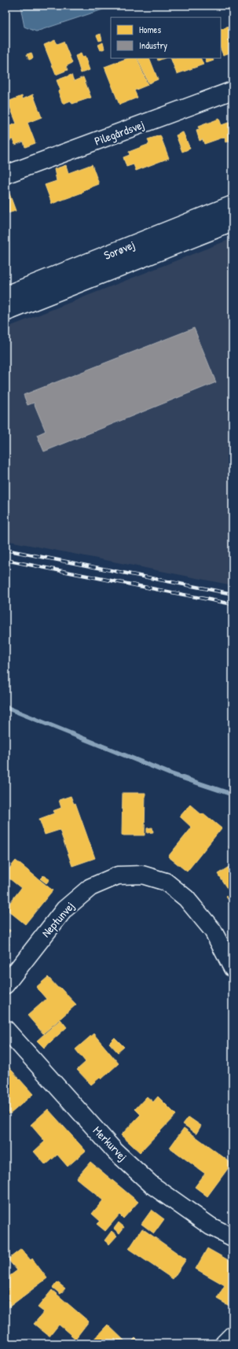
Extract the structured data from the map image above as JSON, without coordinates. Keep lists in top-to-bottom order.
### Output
{
  "streets": {
    "street": [
      "Pilegårdsvej",
      "Sorøvej",
      "Neptunvej",
      "Merkurvej"
    ]
  },
  "legend": ["Homes", "Industry"]
}
